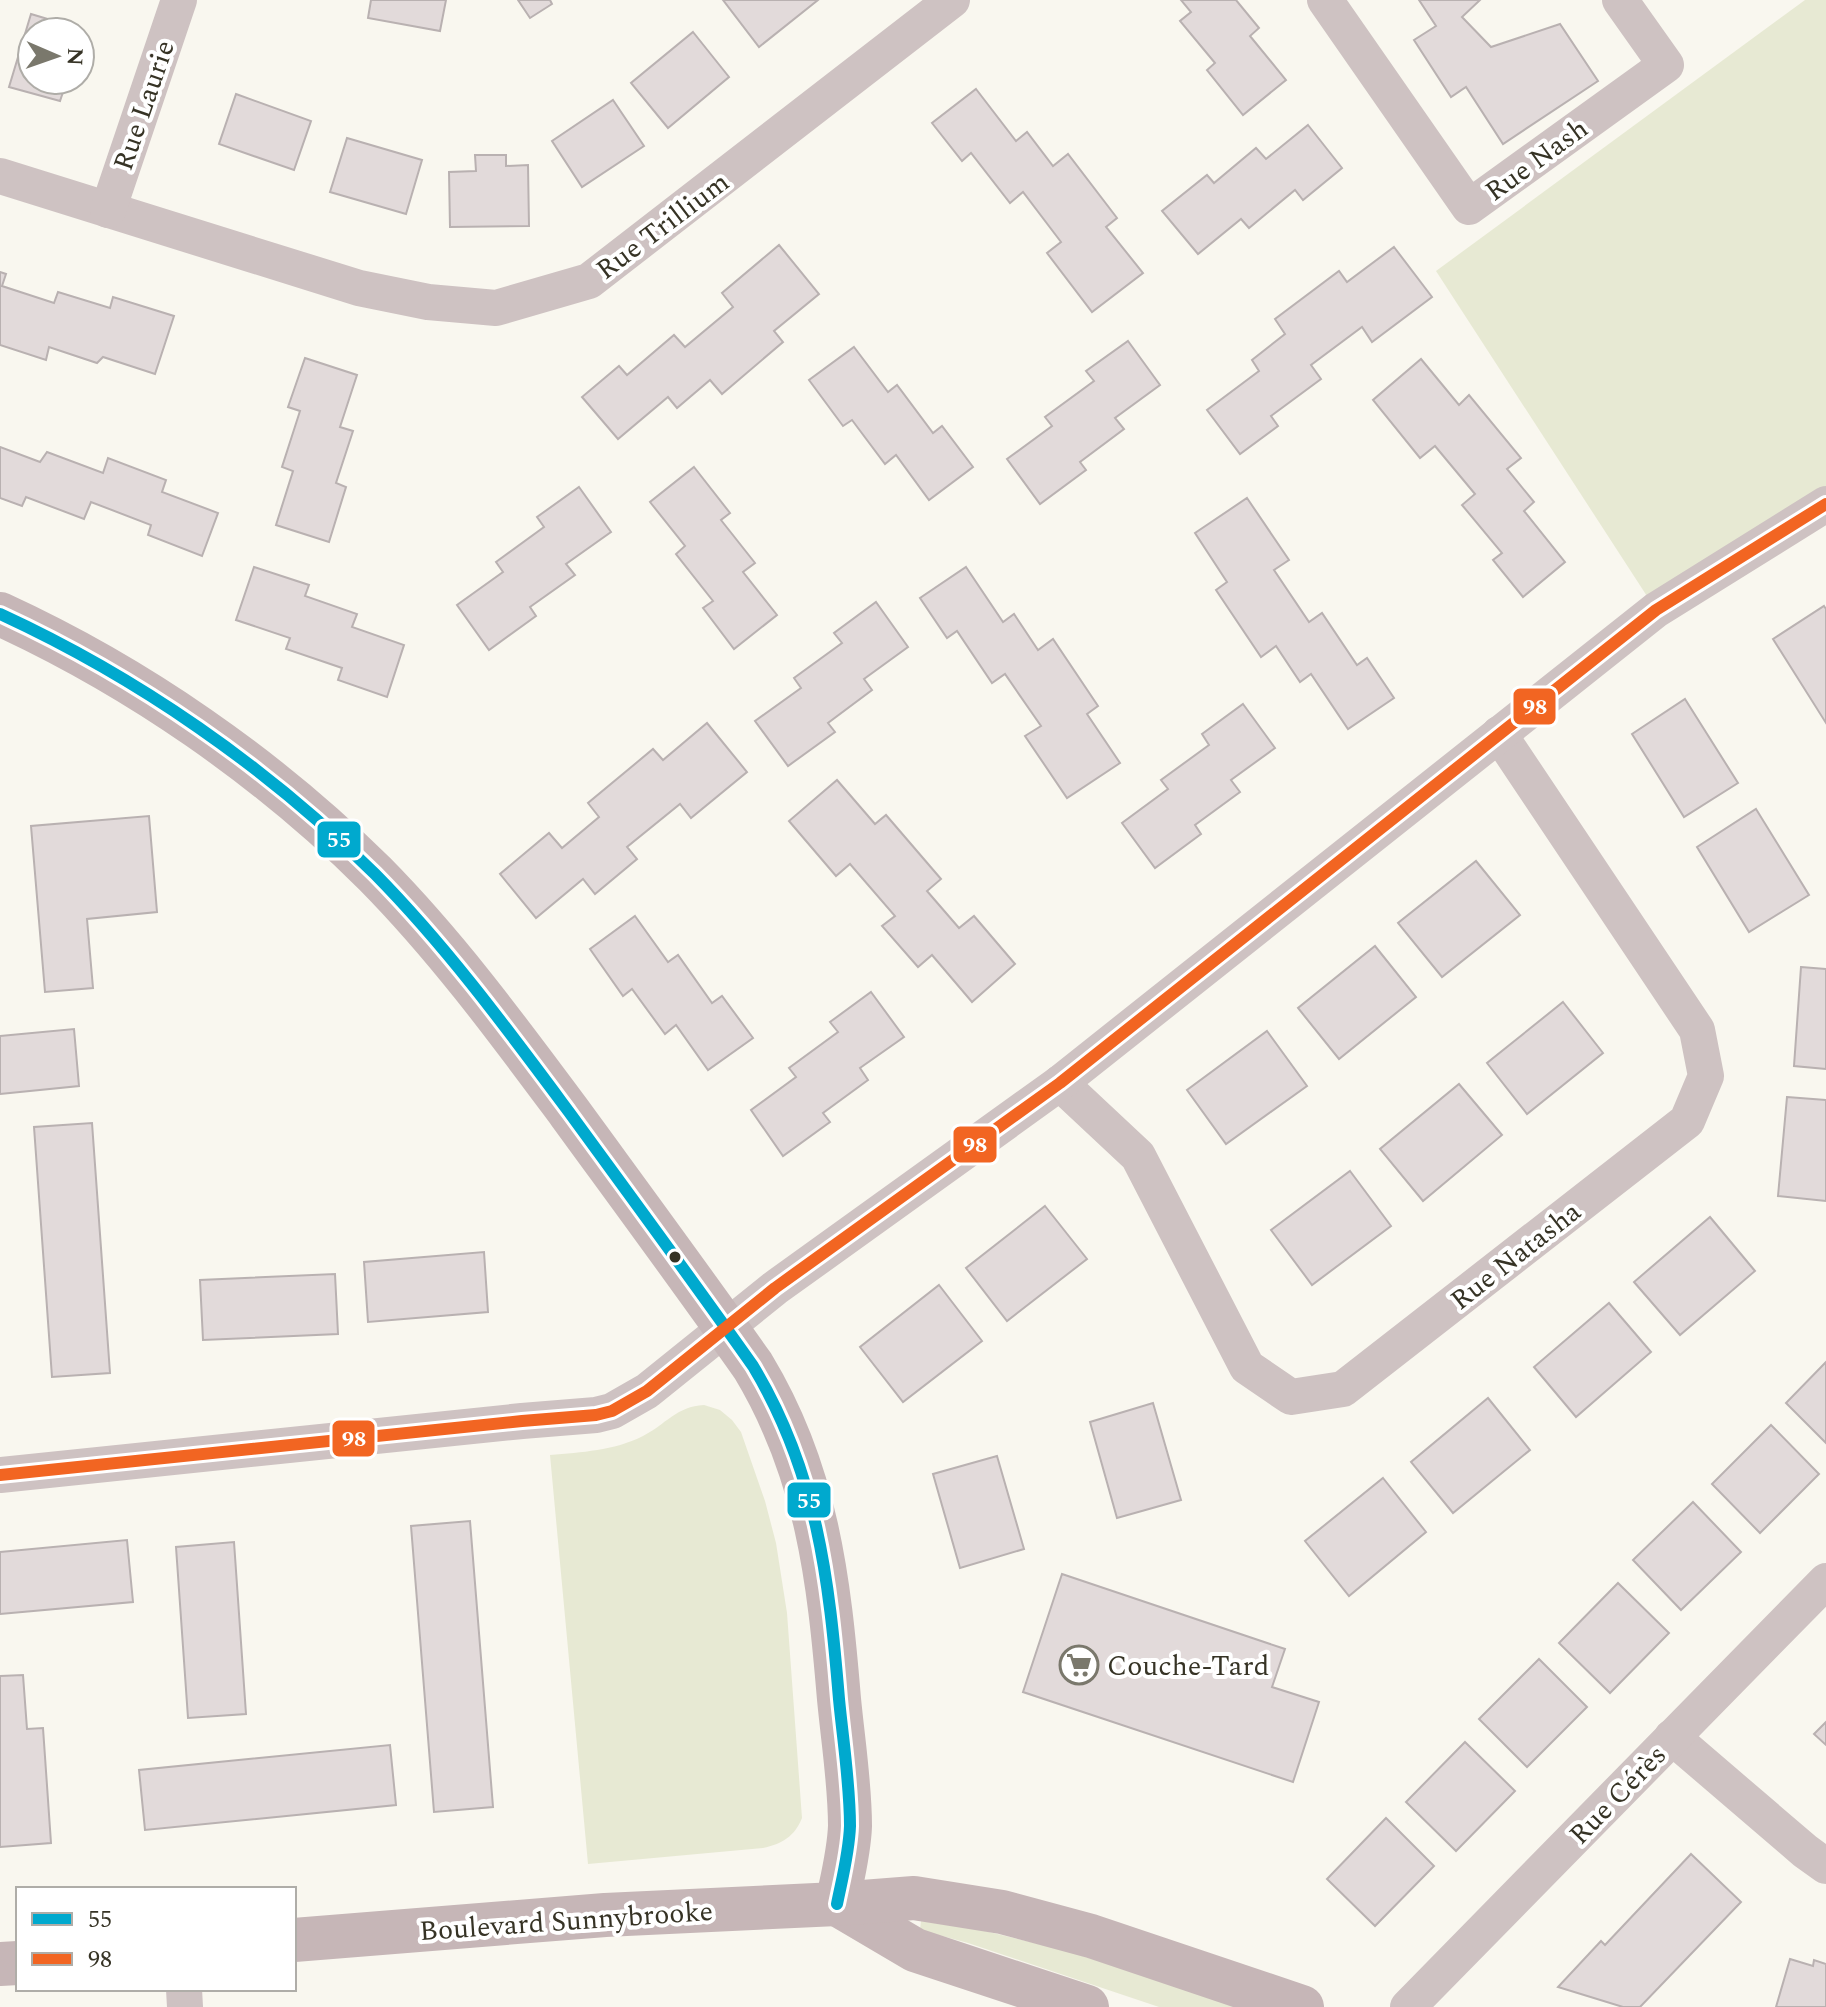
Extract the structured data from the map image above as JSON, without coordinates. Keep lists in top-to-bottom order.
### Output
{
  "streets": {
    "street": [
      "Rue Laurie",
      "Rue Nash",
      "Rue Trillium",
      "Rue Natasha",
      "Rue Cérès",
      "Boulevard Sunnybrooke"
    ]
  },
  "crossings": [
    ["Rue Laurie", "Rue Trillium"]
  ],
  "places": {
    "supermarket": ["Couche-Tard"]
  },
  "lines": ["transit line 98", "transit line 55"],
  "legend": ["55", "98"],
  "north": "right"
}
